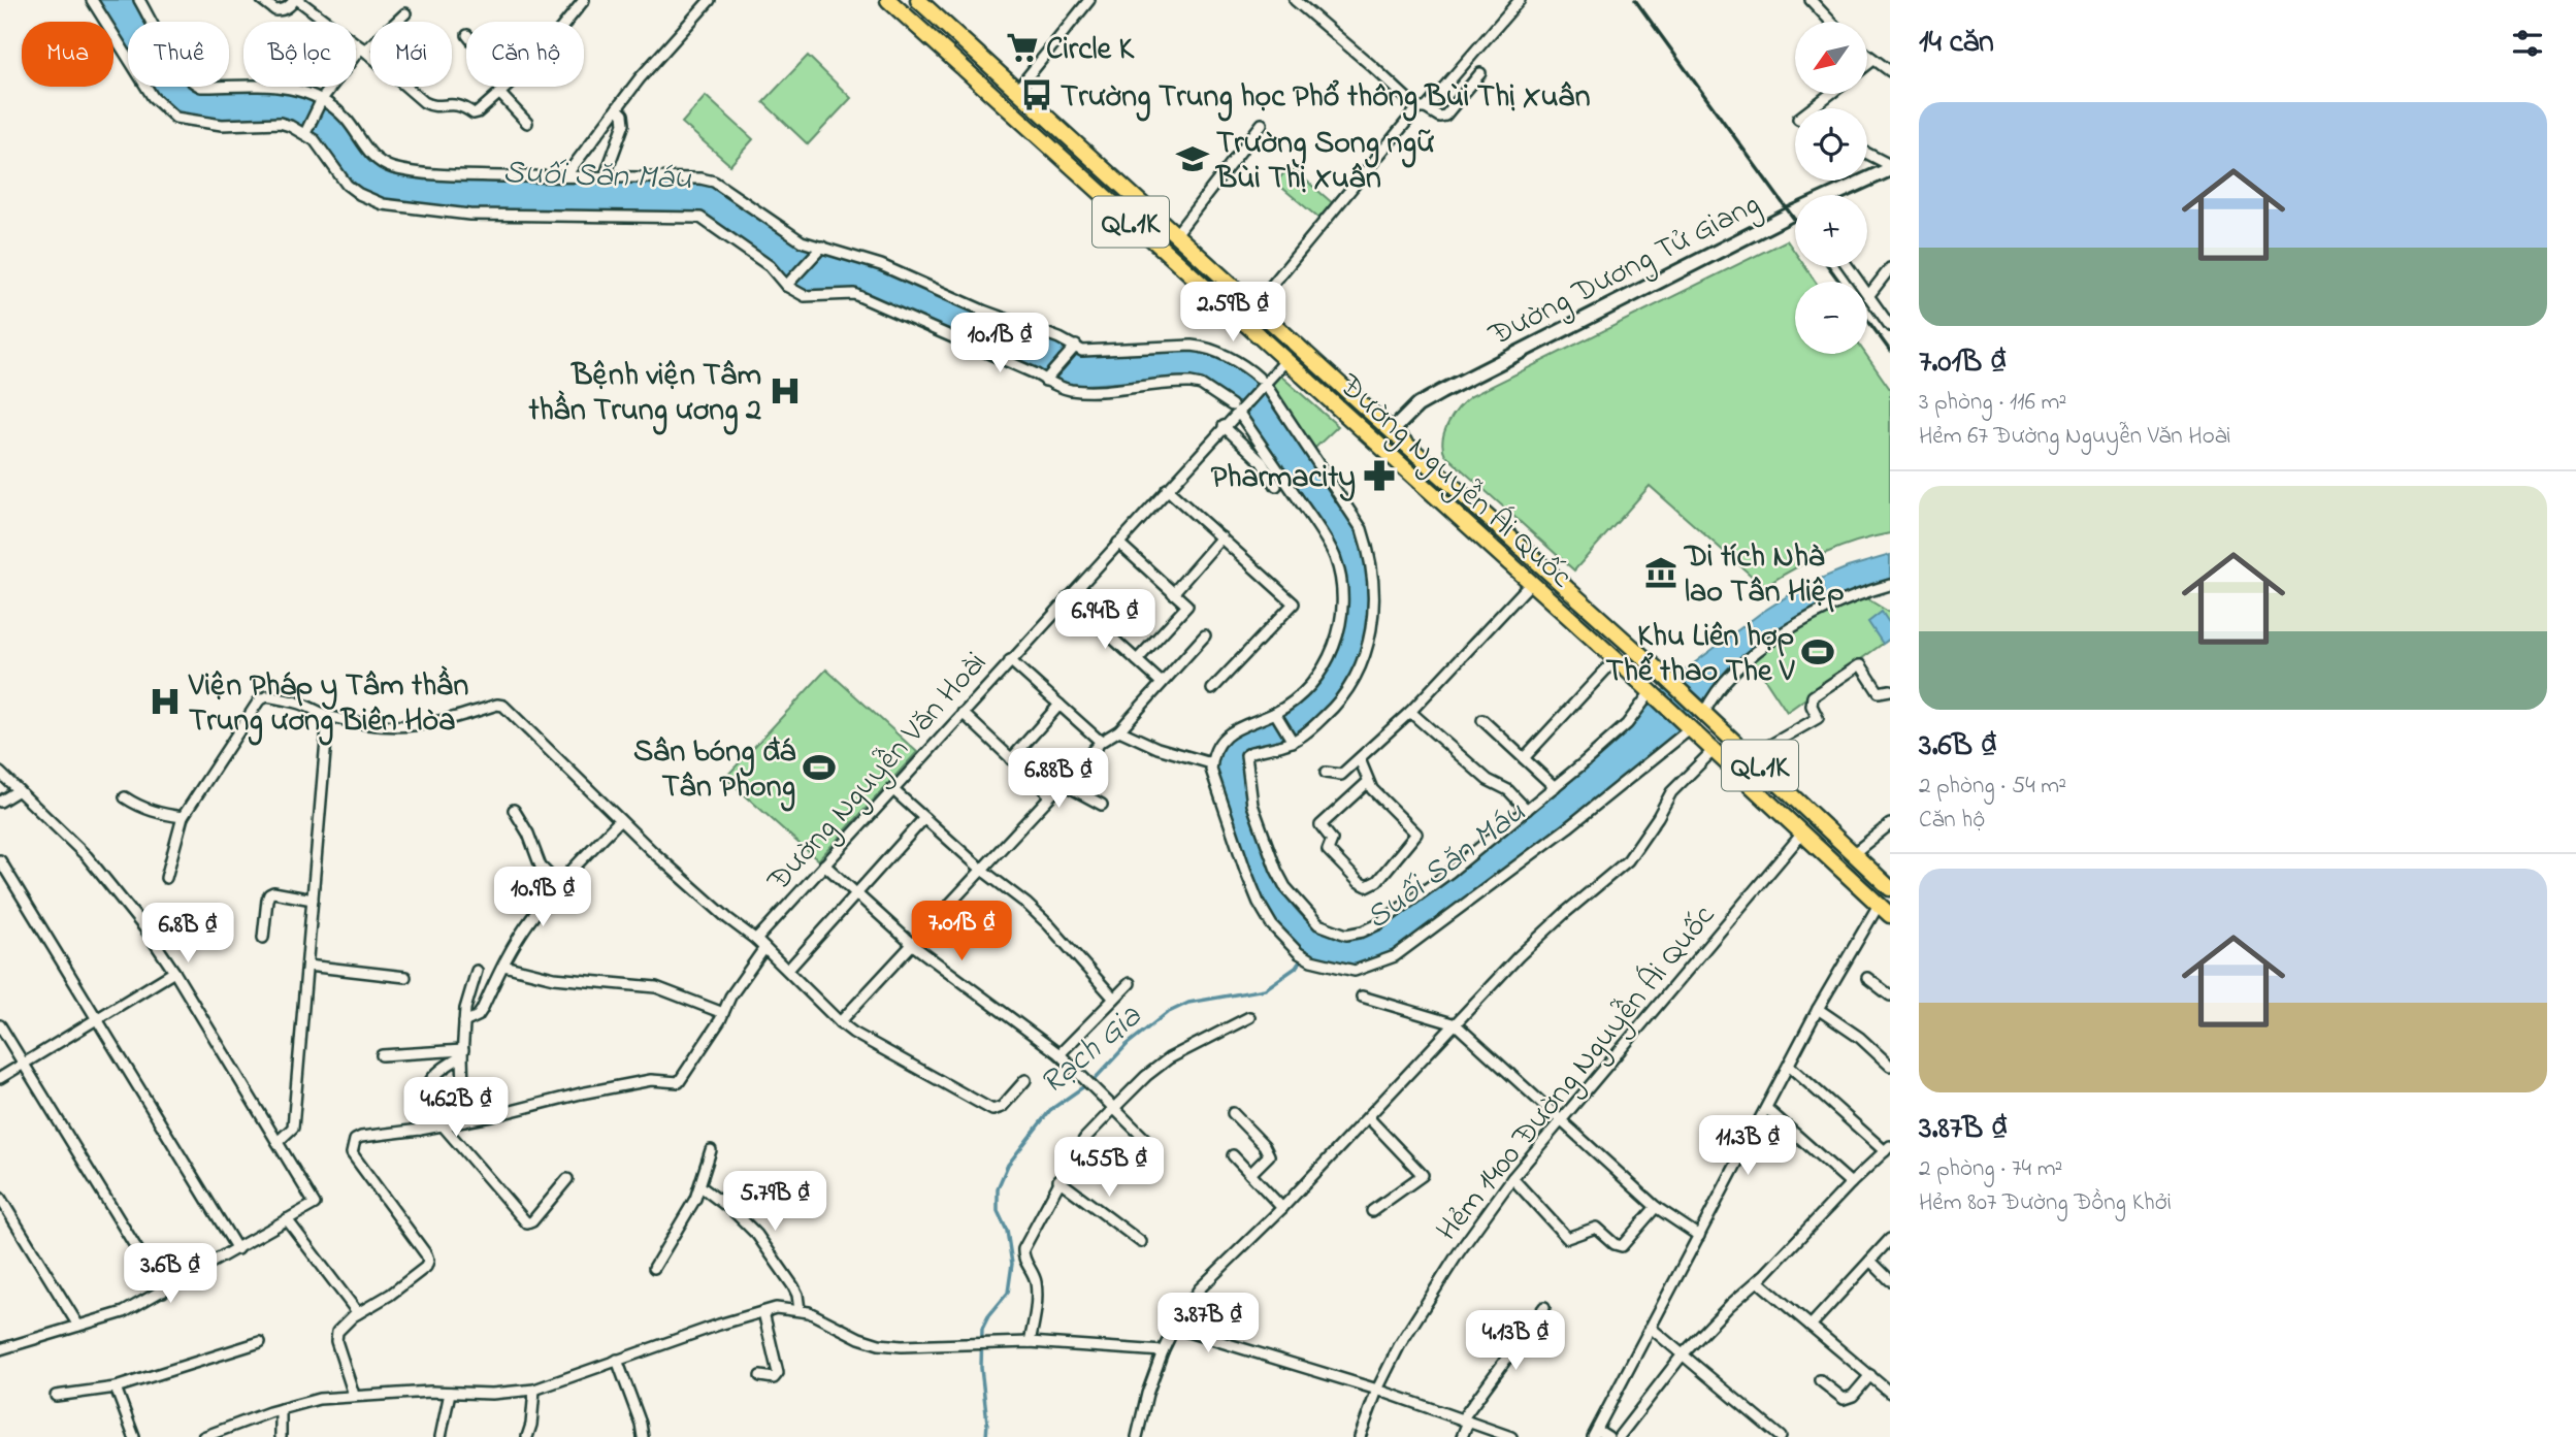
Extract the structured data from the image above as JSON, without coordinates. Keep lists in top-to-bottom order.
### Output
{
  "streets": {
    "main road": ["QL.1K", "Đường Dương Tử Giang", "Đường Nguyễn Ái Quốc"],
    "street": ["Đường Nguyễn Văn Hoài", "Hẻm 1400 Đường Nguyễn Ái Quốc"]
  },
  "crossings": [
    ["Đường Dương Tử Giang", "Đường Nguyễn Ái Quốc"],
    ["Đường Nguyễn Ái Quốc", "Hẻm 1400 Đường Nguyễn Ái Quốc"]
  ],
  "water": ["Suối Săn Máu", "Rạch Gia"],
  "places": {
    "supermarket": ["Circle K"],
    "bus stop": ["Trường Trung học Phổ thông Bùi Thị Xuân"],
    "school or university": ["Trường Song ngữ Bùi Thị Xuân"],
    "hospital": ["Bệnh viện Tâm thần Trung ương 2", "Viện Pháp y Tâm thần Trung ương Biên Hòa"],
    "pharmacy": ["Pharmacity"],
    "museum": ["Di tích Nhà lao Tân Hiệp"],
    "sports": ["Khu Liên hợp Thể thao The V", "Sân bóng đá Tân Phong"]
  },
  "north": "bottom left",
  "page": {
    "heading": "14 căn",
    "map_buttons": ["+", "−"],
    "chip": [
      "Mua",
      "Thuê",
      "Bộ lọc",
      "Mới",
      "Căn hộ"
    ],
    "list": [
      {
        "name": "7.01B ₫",
        "note": "3 phòng · 116 m² · Hẻm 67 Đường Nguyễn Văn Hoài"
      },
      {
        "name": "3.6B ₫",
        "note": "2 phòng · 54 m² · Căn hộ"
      },
      {
        "name": "3.87B ₫",
        "note": "2 phòng · 74 m² · Hẻm 807 Đường Đồng Khởi"
      }
    ],
    "price": [
      "2.59B ₫",
      "10.1B ₫",
      "6.94B ₫",
      "6.88B ₫",
      "10.9B ₫",
      "7.01B ₫",
      "6.8B ₫",
      "4.62B ₫",
      "11.3B ₫",
      "4.55B ₫",
      "5.79B ₫",
      "3.6B ₫",
      "3.87B ₫",
      "4.13B ₫"
    ]
  }
}
